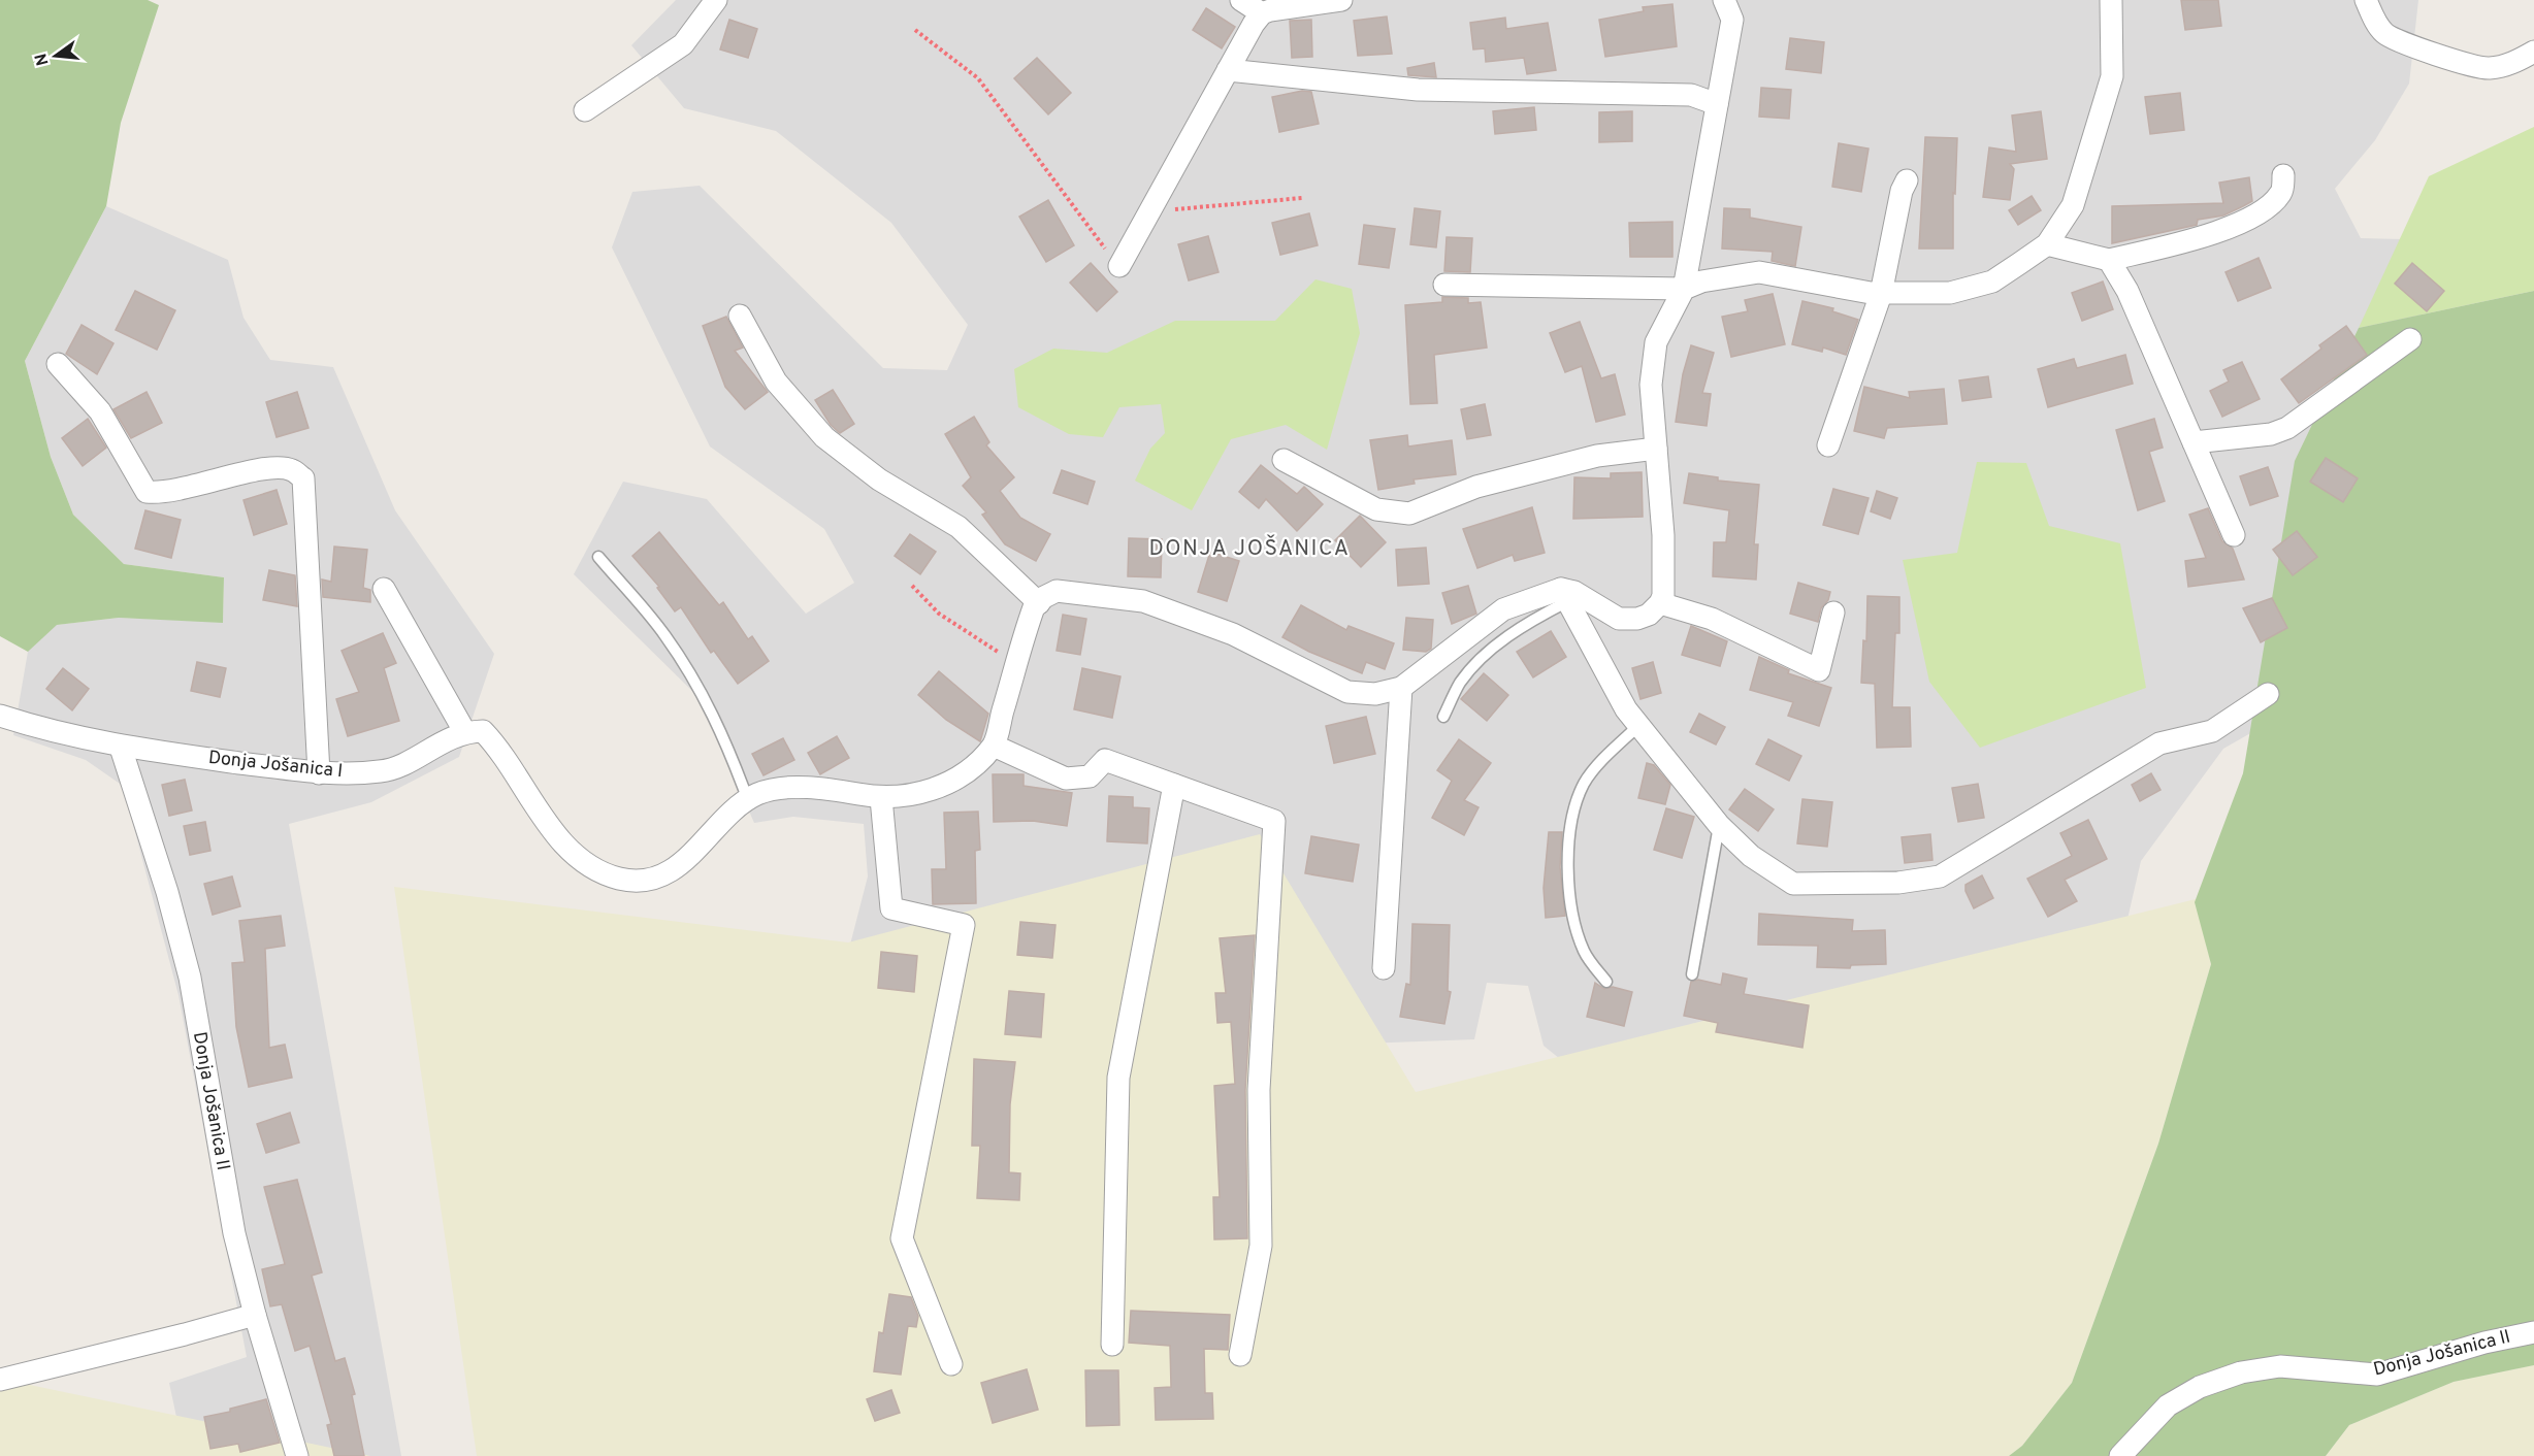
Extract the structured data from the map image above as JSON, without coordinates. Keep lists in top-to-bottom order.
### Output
{
  "streets": {
    "street": ["Donja Jošanica I", "Donja Jošanica II"]
  },
  "crossings": [
    ["Donja Jošanica I", "Donja Jošanica II"]
  ],
  "districts": ["DONJA JOŠANICA"],
  "north": "left"
}
